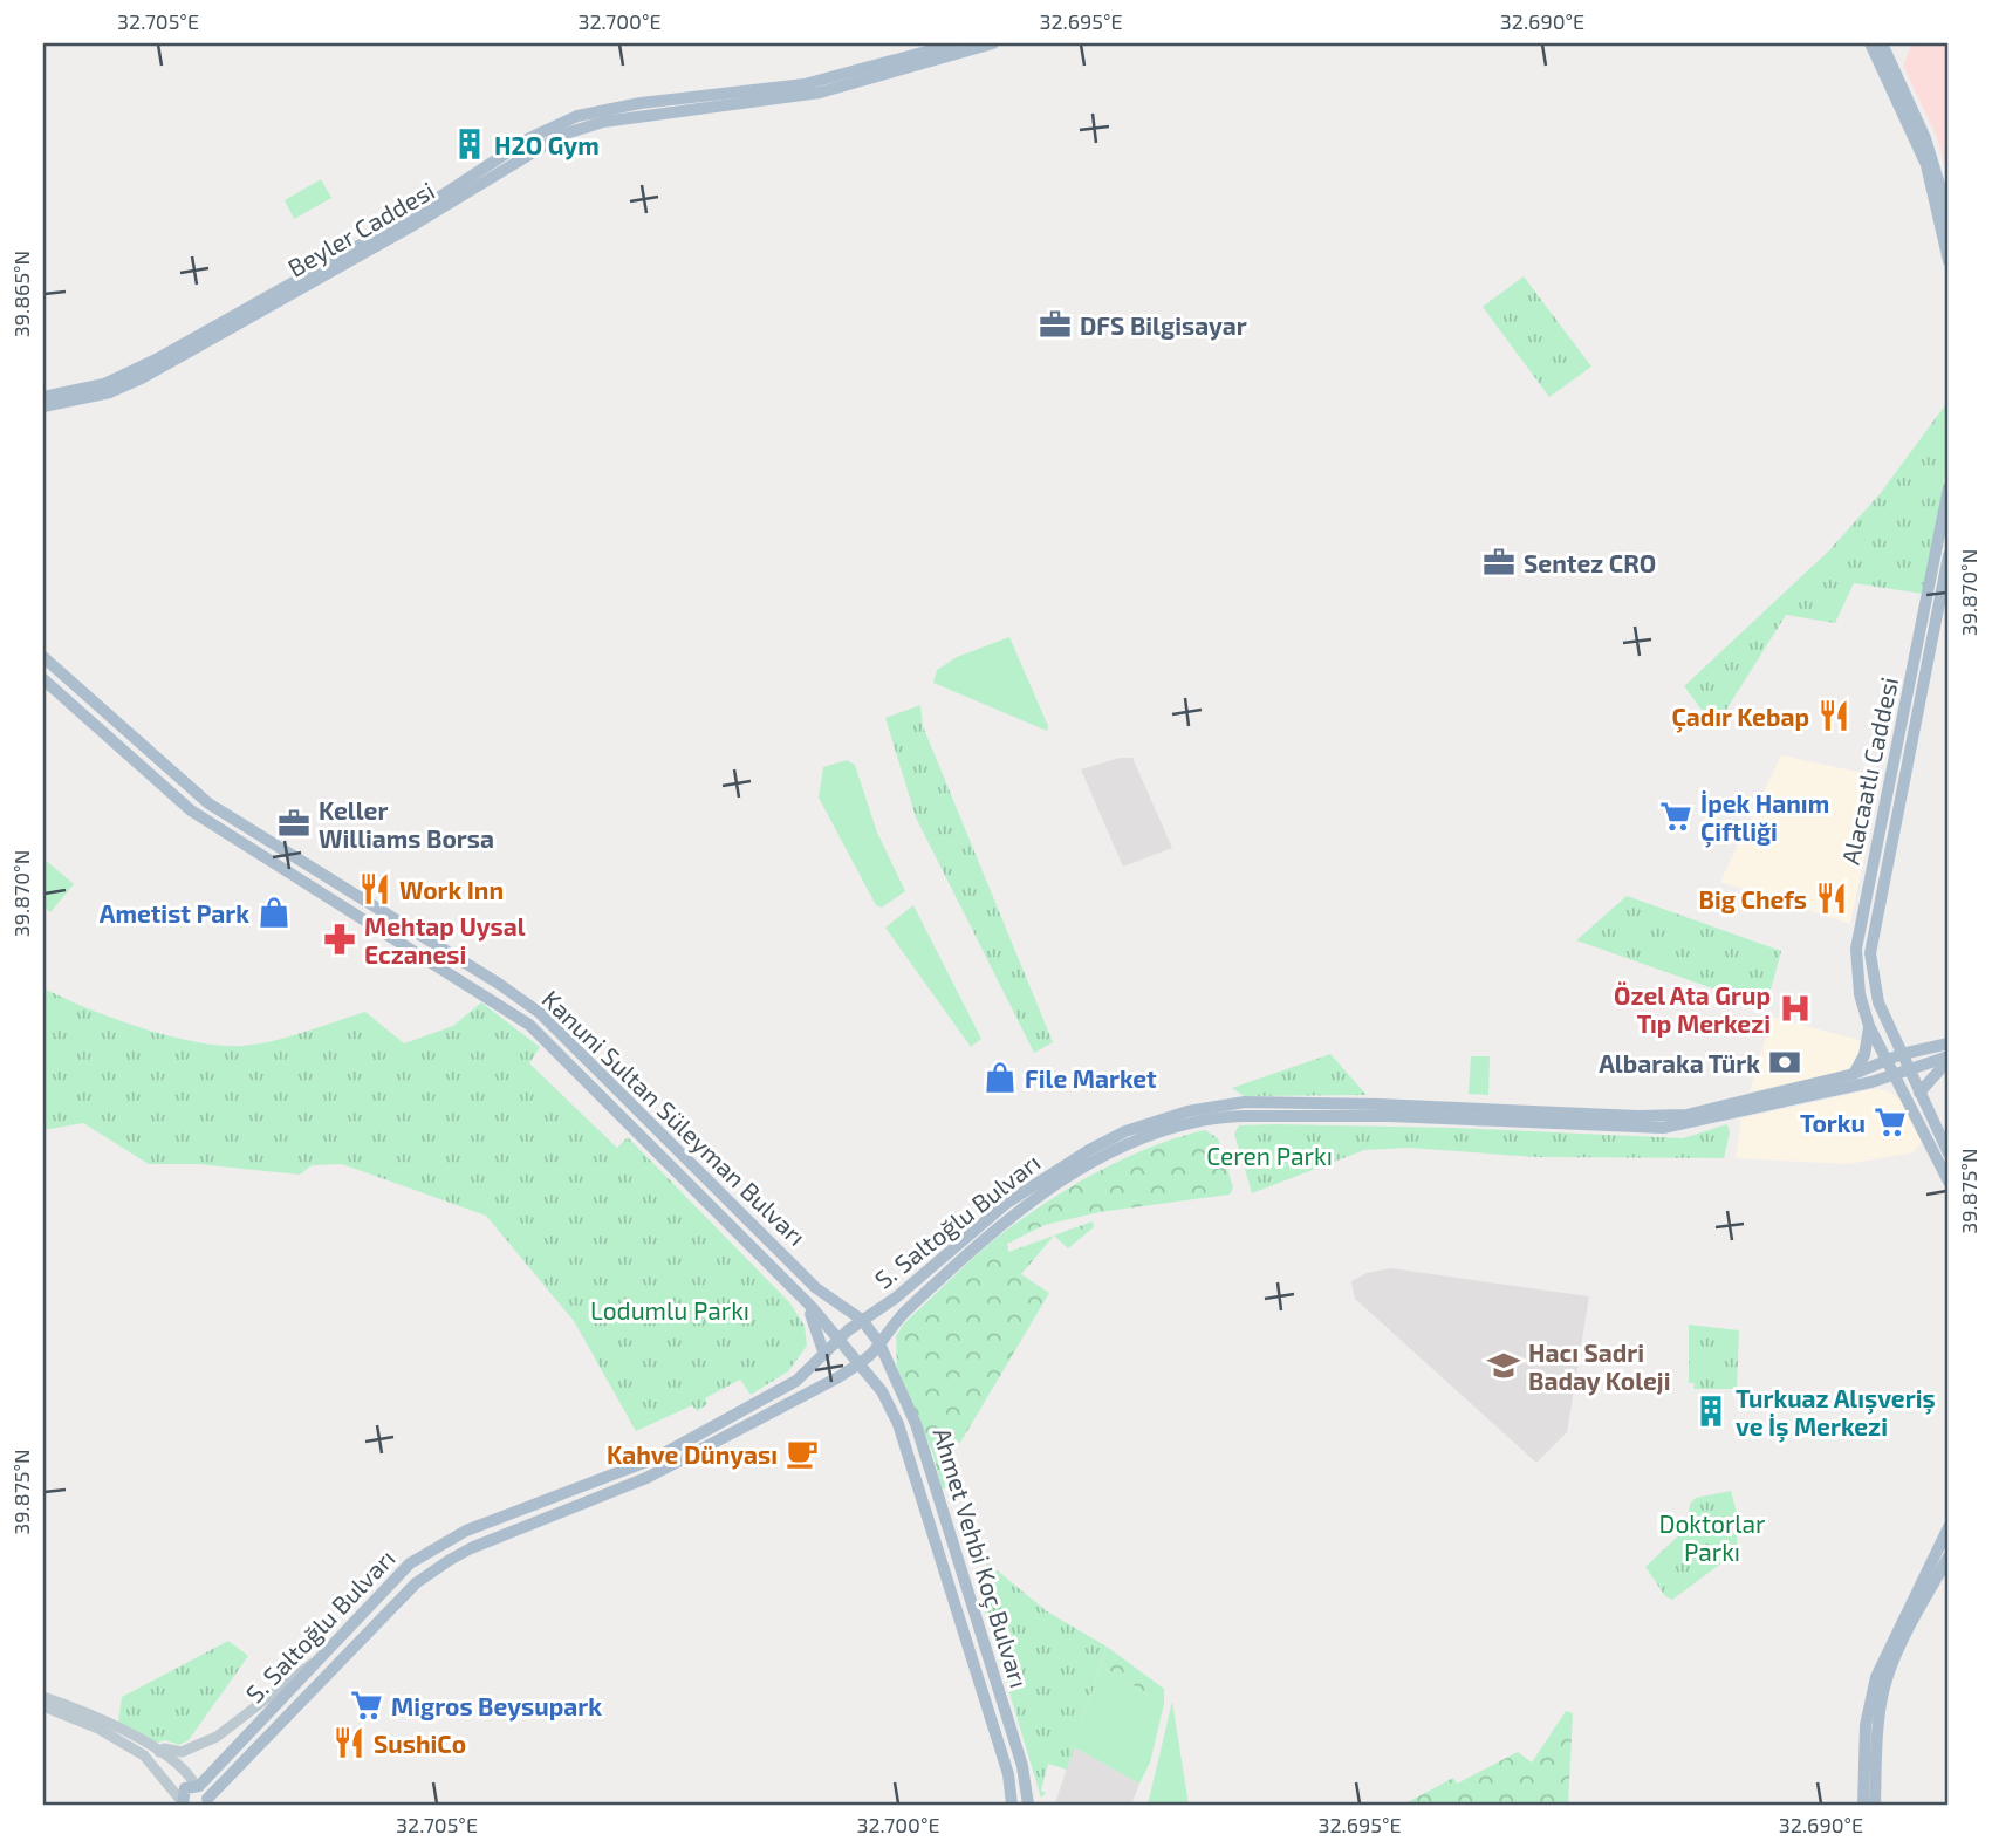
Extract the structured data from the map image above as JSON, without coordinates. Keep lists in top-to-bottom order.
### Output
{
  "streets": {
    "main road": [
      "Beyler Caddesi",
      "Alacaatlı Caddesi",
      "Kanuni Sultan Süleyman Bulvarı",
      "S. Saltoğlu Bulvarı",
      "Ahmet Vehbi Koç Bulvarı"
    ]
  },
  "crossings": [
    ["Alacaatlı Caddesi", "S. Saltoğlu Bulvarı"],
    ["Kanuni Sultan Süleyman Bulvarı", "S. Saltoğlu Bulvarı"],
    ["Kanuni Sultan Süleyman Bulvarı", "Ahmet Vehbi Koç Bulvarı"],
    ["S. Saltoğlu Bulvarı", "Ahmet Vehbi Koç Bulvarı"]
  ],
  "parks": ["Ceren Parkı", "Lodumlu Parkı", "Doktorlar Parkı"],
  "places": {
    "building": ["H2O Gym", "Turkuaz Alışveriş ve İş Merkezi"],
    "office": ["DFS Bilgisayar", "Sentez CRO", "Keller Williams Borsa"],
    "restaurant": [
      "Çadır Kebap",
      "Work Inn",
      "Big Chefs",
      "SushiCo"
    ],
    "supermarket": ["İpek Hanım Çiftliği", "Torku", "Migros Beysupark"],
    "shop": ["Ametist Park", "File Market"],
    "pharmacy": ["Mehtap Uysal Eczanesi"],
    "hospital": ["Özel Ata Grup Tıp Merkezi"],
    "bank": ["Albaraka Türk"],
    "school or university": ["Hacı Sadri Baday Koleji"],
    "cafe": ["Kahve Dünyası"]
  },
  "coordinates": [
    "32.705°E",
    "32.700°E",
    "32.695°E",
    "32.690°E",
    "39.865°N",
    "39.870°N",
    "39.875°N"
  ]
}
